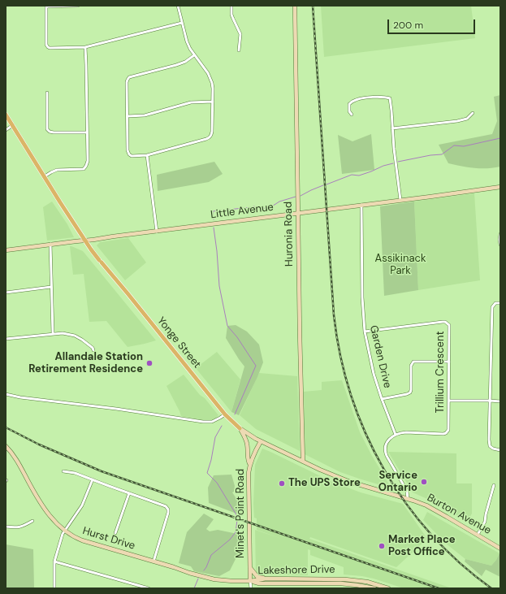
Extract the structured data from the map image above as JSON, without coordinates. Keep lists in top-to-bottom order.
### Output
{
  "streets": {
    "main road": [
      "Little Avenue",
      "Huronia Road",
      "Yonge Street",
      "Minet's Point Road",
      "Burton Avenue",
      "Hurst Drive",
      "Lakeshore Drive"
    ],
    "street": ["Garden Drive", "Trillium Crescent"]
  },
  "crossings": [
    ["Little Avenue", "Huronia Road"],
    ["Little Avenue", "Yonge Street"],
    ["Little Avenue", "Garden Drive"],
    ["Huronia Road", "Yonge Street"],
    ["Yonge Street", "Minet's Point Road"],
    ["Yonge Street", "Burton Avenue"],
    ["Garden Drive", "Trillium Crescent"],
    ["Minet's Point Road", "Hurst Drive"],
    ["Minet's Point Road", "Lakeshore Drive"],
    ["Hurst Drive", "Lakeshore Drive"]
  ],
  "parks": ["Assikinack Park"],
  "places": [
    "Allandale Station Retirement Residence",
    "Service Ontario",
    "The UPS Store",
    "Market Place Post Office"
  ],
  "scale_bar": "200 m"
}
